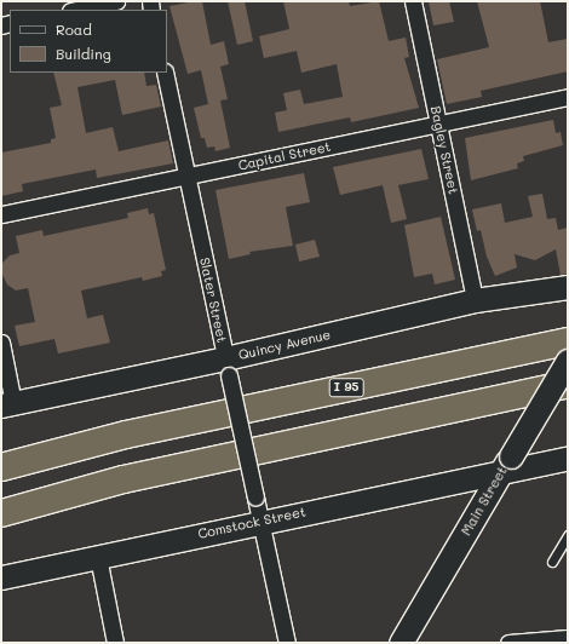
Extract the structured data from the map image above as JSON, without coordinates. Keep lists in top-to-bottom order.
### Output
{
  "streets": {
    "highway": ["I 95"],
    "main road": ["Quincy Avenue", "Main Street", "Comstock Street"],
    "street": ["Bagley Street", "Capital Street", "Slater Street"]
  },
  "crossings": [
    ["Bagley Street", "Capital Street"],
    ["Bagley Street", "Quincy Avenue"],
    ["Capital Street", "Slater Street"],
    ["Slater Street", "Quincy Avenue"],
    ["Slater Street", "Comstock Street"],
    ["Main Street", "Comstock Street"]
  ],
  "legend": ["Road", "Building"]
}
